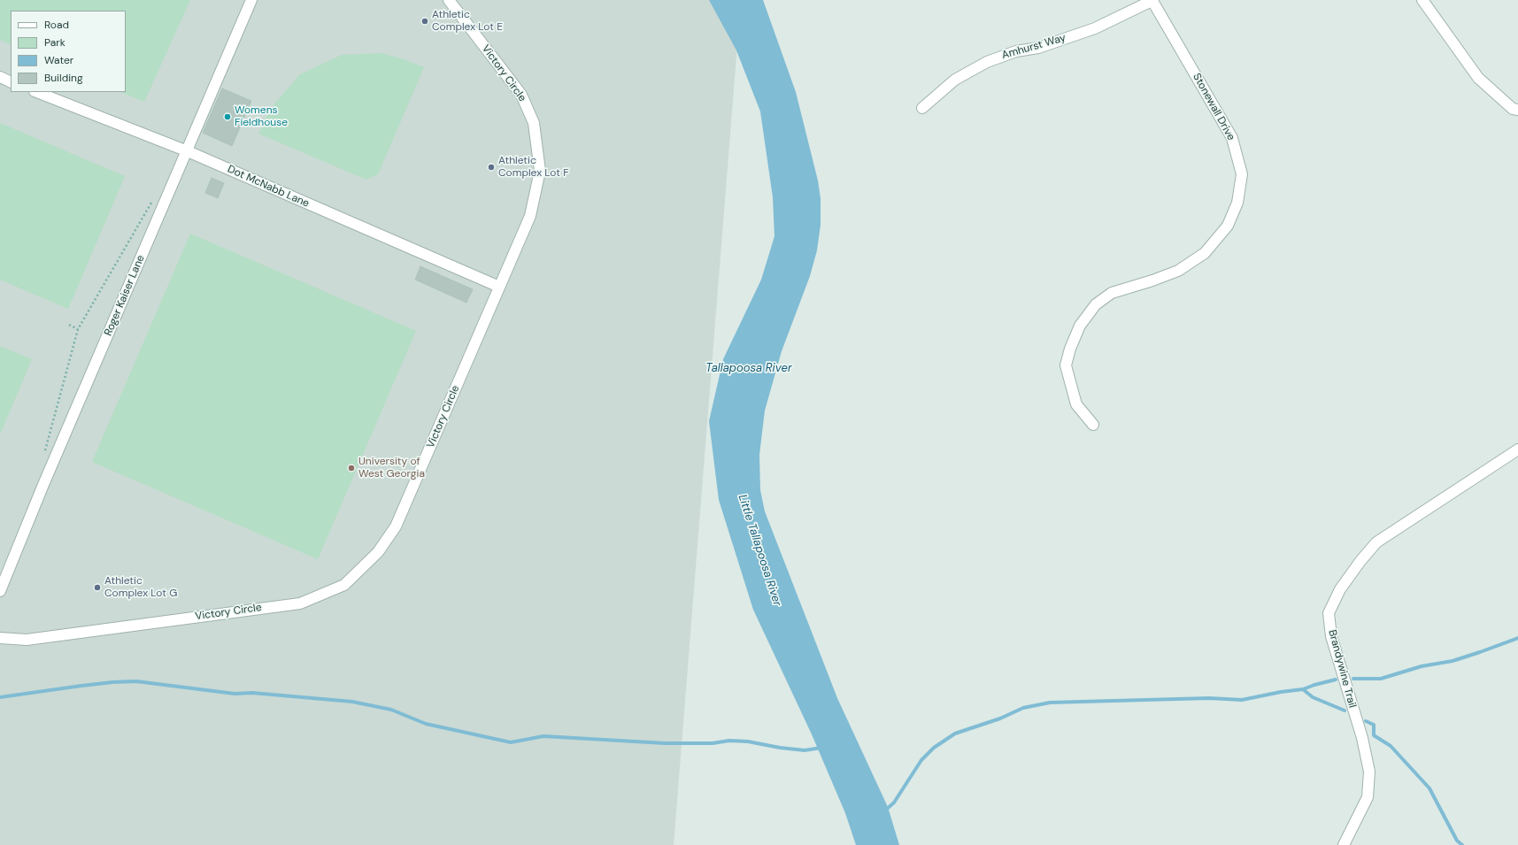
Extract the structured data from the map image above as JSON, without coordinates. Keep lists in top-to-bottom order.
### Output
{
  "streets": {
    "street": [
      "Amhurst Way",
      "Victory Circle",
      "Stonewall Drive",
      "Dot McNabb Lane",
      "Roger Kaiser Lane",
      "Brandywine Trail"
    ]
  },
  "crossings": [
    ["Amhurst Way", "Stonewall Drive"],
    ["Victory Circle", "Dot McNabb Lane"],
    ["Dot McNabb Lane", "Roger Kaiser Lane"]
  ],
  "water": ["Tallapoosa River", "Little Tallapoosa River"],
  "places": [
    "Athletic Complex Lot E",
    "Womens Fieldhouse",
    "Athletic Complex Lot F",
    "University of West Georgia",
    "Athletic Complex Lot G"
  ],
  "legend": [
    "Road",
    "Park",
    "Water",
    "Building"
  ]
}
